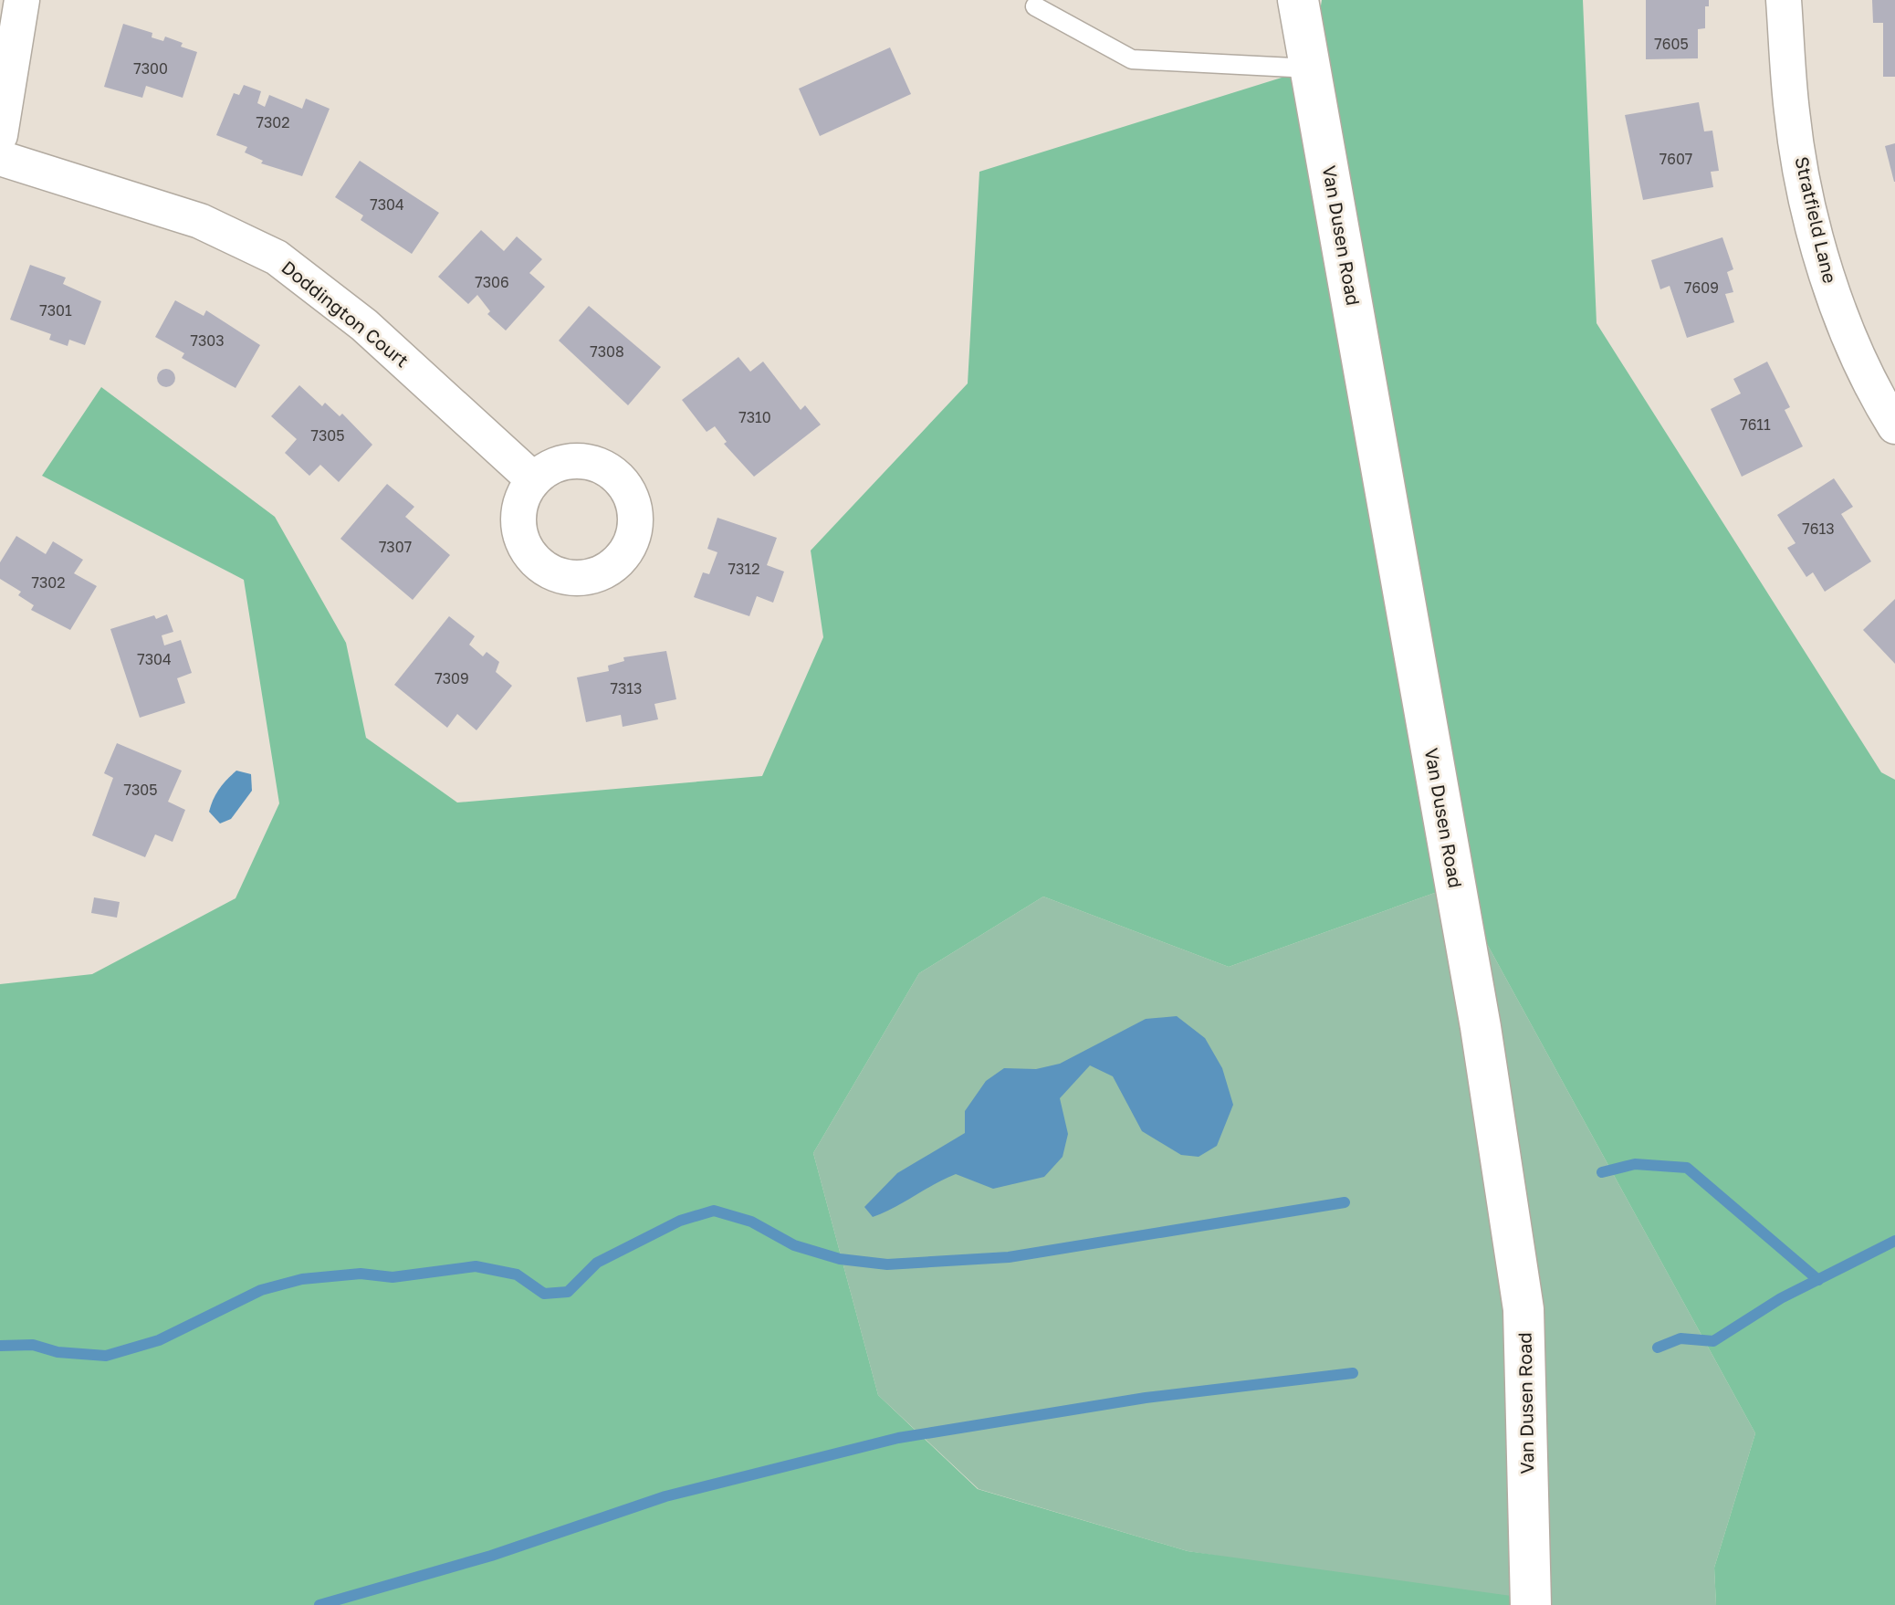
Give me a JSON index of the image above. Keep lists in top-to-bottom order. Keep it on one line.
{"streets":{"main road":["Van Dusen Road"],"street":["Stratfield Lane","Doddington Court"]},"house_numbers":["7605","7300","7302","7607","7304","7306","7609","7301","7303","7308","7310","7611","7305","7613","7307","7312","7302","7304","7309","7313","7305"]}
